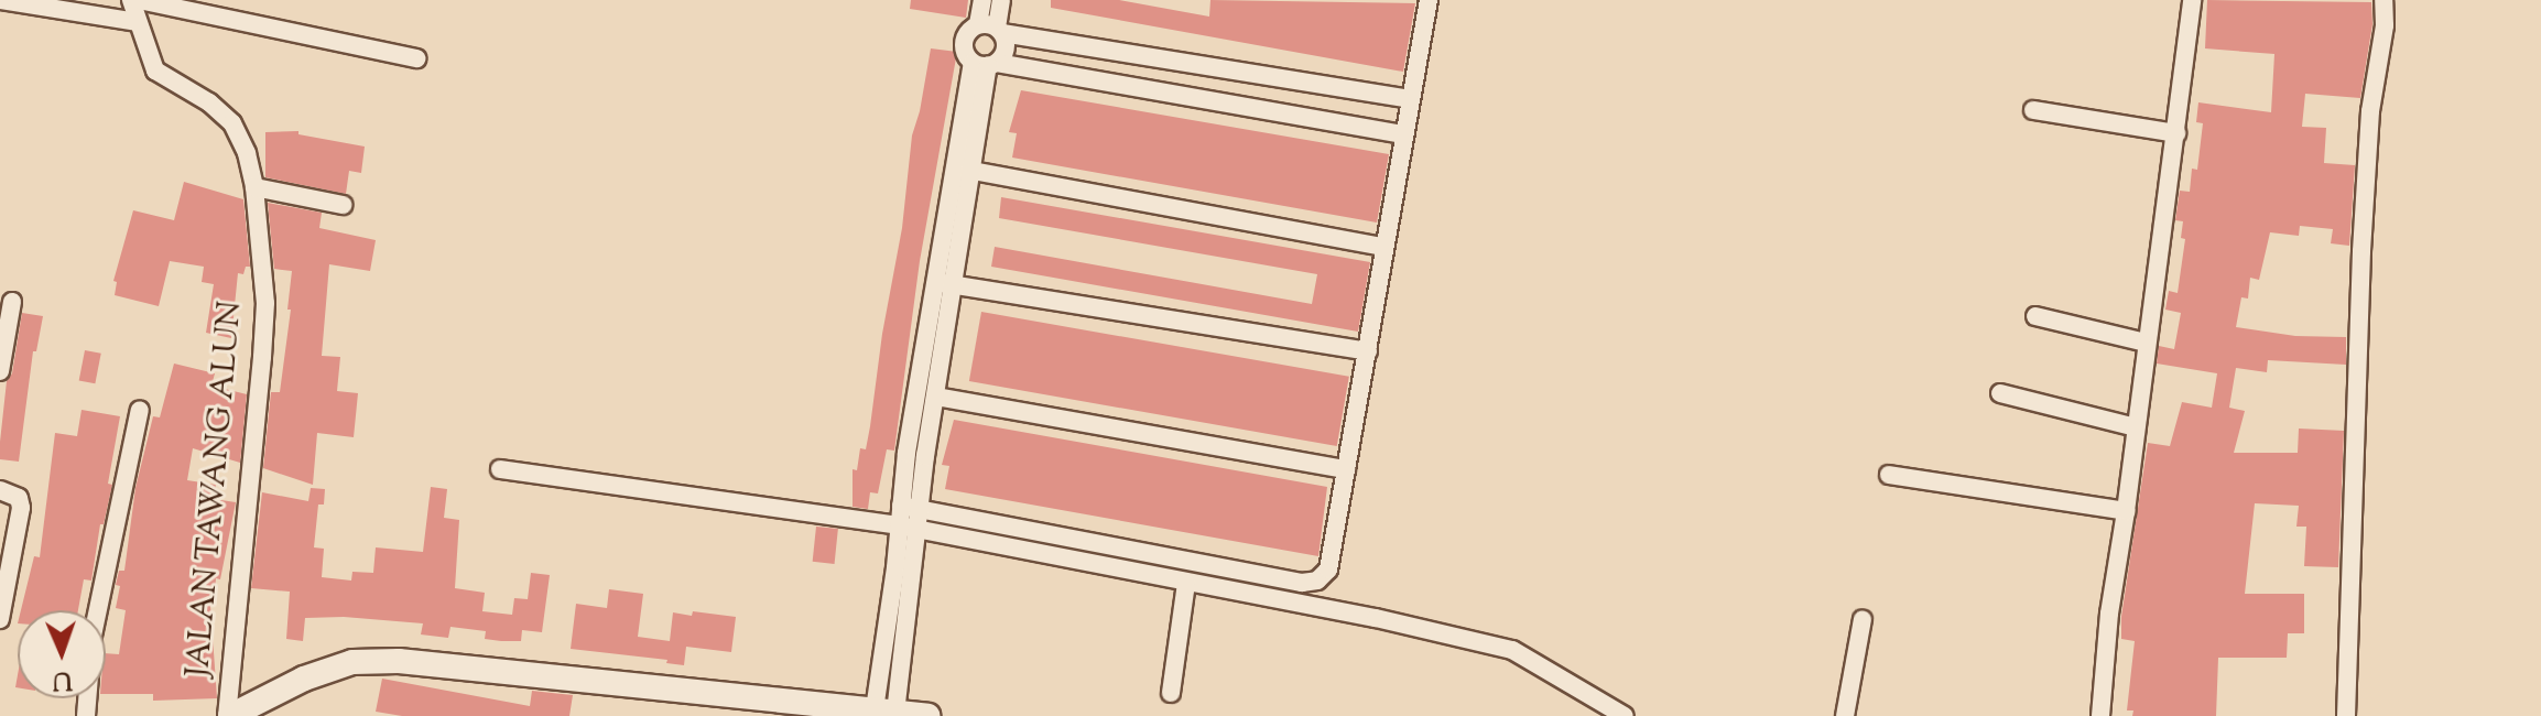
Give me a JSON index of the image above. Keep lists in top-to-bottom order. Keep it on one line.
{"streets":{"street":["JALAN TAWANG ALUN"]},"north":"bottom"}
